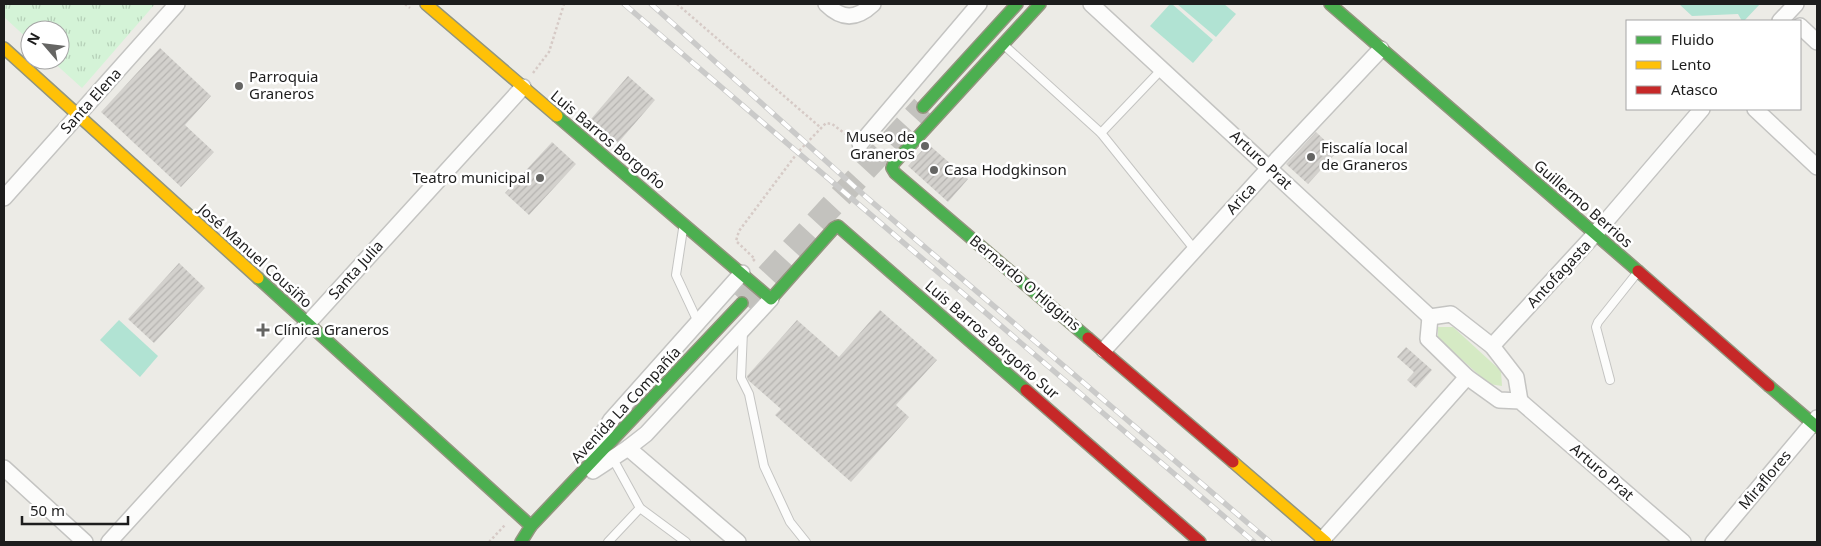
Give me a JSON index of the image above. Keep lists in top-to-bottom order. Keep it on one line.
{"streets":{"street":["Santa Elena","Luis Barros Borgoño","Arturo Prat","Arica","Guillermo Berrios","José Manuel Cousiño","Santa Julia","Antofagasta","Bernardo O'Higgins","Luis Barros Borgoño Sur","Avenida La Compañía","Miraflores"]},"crossings":[["Santa Elena","José Manuel Cousiño"],["Luis Barros Borgoño","Santa Julia"],["Luis Barros Borgoño","Luis Barros Borgoño Sur"],["Arturo Prat","Arica"],["Arica","Guillermo Berrios"],["Arica","Bernardo O'Higgins"],["Guillermo Berrios","Antofagasta"],["Guillermo Berrios","Miraflores"],["José Manuel Cousiño","Santa Julia"],["José Manuel Cousiño","Avenida La Compañía"]],"places":{"other":["Parroquia Graneros","Museo de Graneros","Fiscalía local de Graneros","Casa Hodgkinson","Teatro municipal"],"health":["Clínica Graneros"]},"legend":["Fluido","Lento","Atasco"],"scale_bar":"50 m","north":"top left"}
